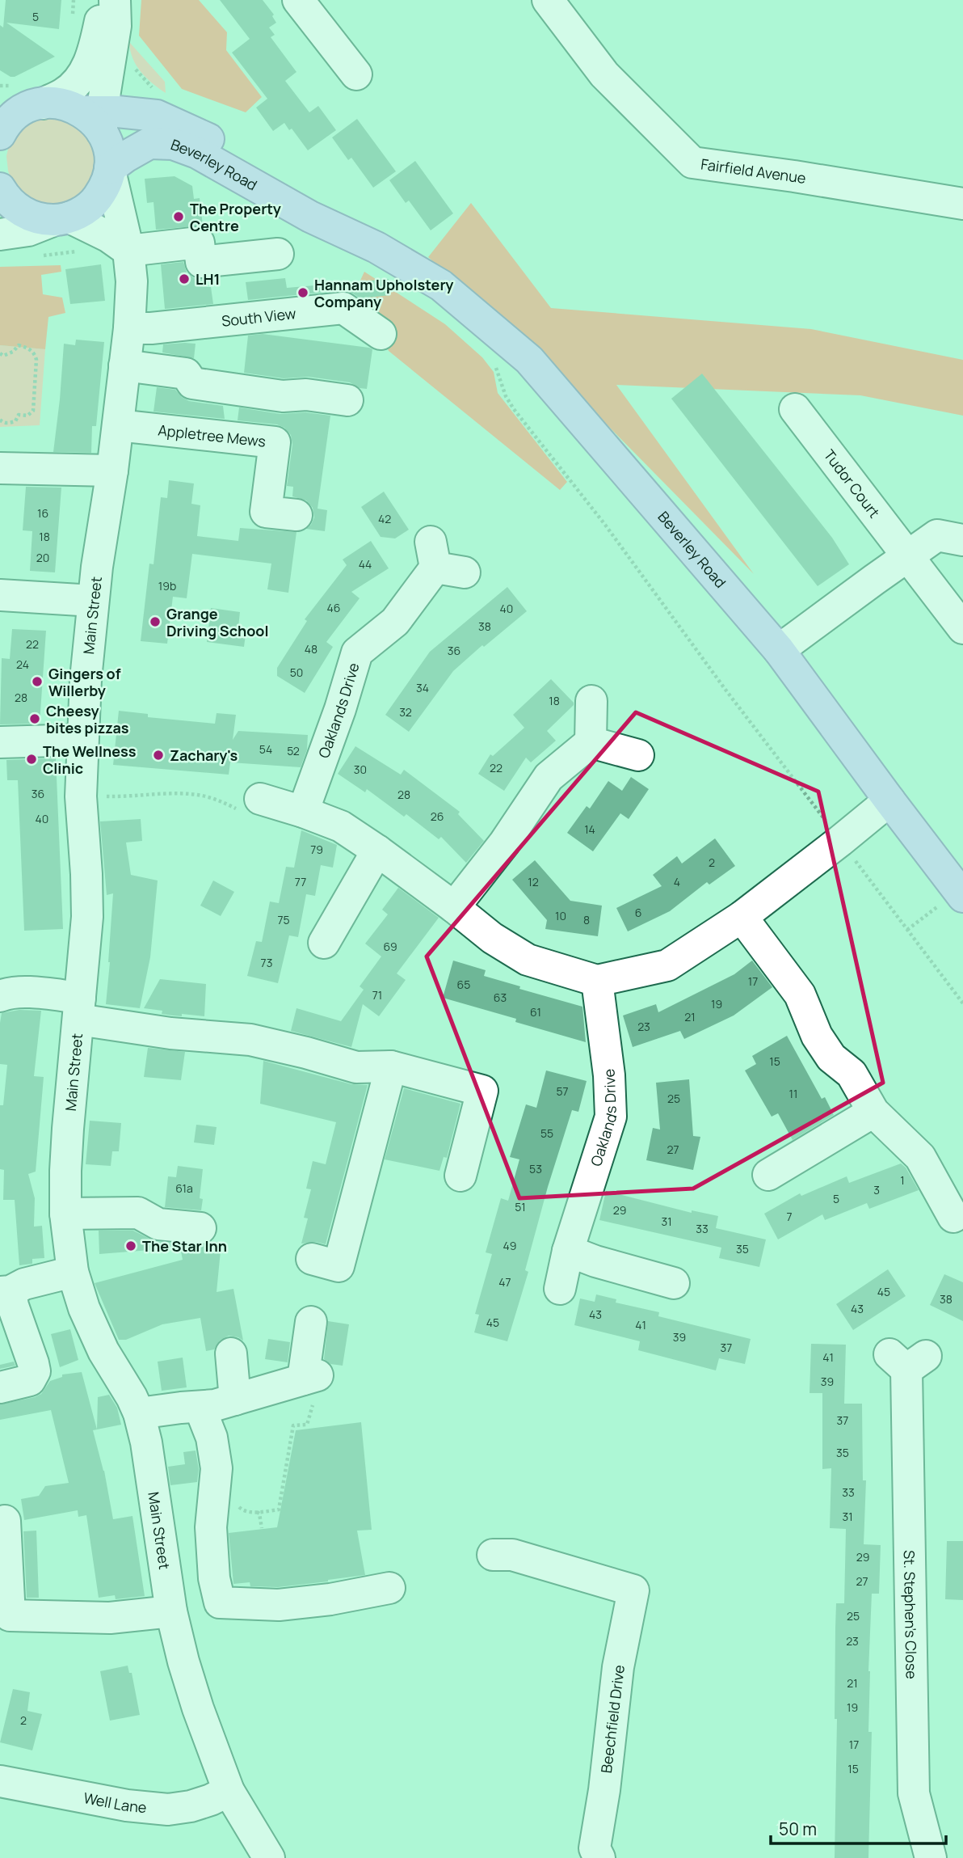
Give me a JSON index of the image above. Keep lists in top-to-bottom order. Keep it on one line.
{"streets":{"main road":["Beverley Road"],"street":["Fairfield Avenue","South View","Appletree Mews","Tudor Court","Main Street","Oaklands Drive","St. Stephen's Close","Beechfield Drive","Well Lane"]},"crossings":[["Beverley Road","Main Street"],["South View","Main Street"],["Appletree Mews","Main Street"],["Main Street","Well Lane"]],"places":["The Property Centre","LH1","Hannam Upholstery Company","Grange Driving School","Gingers of Willerby","Cheesy bites pizzas","Zachary's","The Wellness Clinic","The Star Inn"],"house_numbers":["5","16","42","18","20","44","19b","46","40","38","22","48","36","24","50","34","28","18","32","54","52","22","30","36","28","26","40","14","79","2","77","12","4","6","10","75","8","69","73","17","65","71","63","19","61","21","23","15","57","11","25","55","27","53","1","61a","3","5","51","29","7","31","33","49","35","47","45","38","43","43","45","41","39","37","41","39","37","35","33","31","29","27","25","23","21","19","2","17","15"],"scale_bar":"50 m"}
